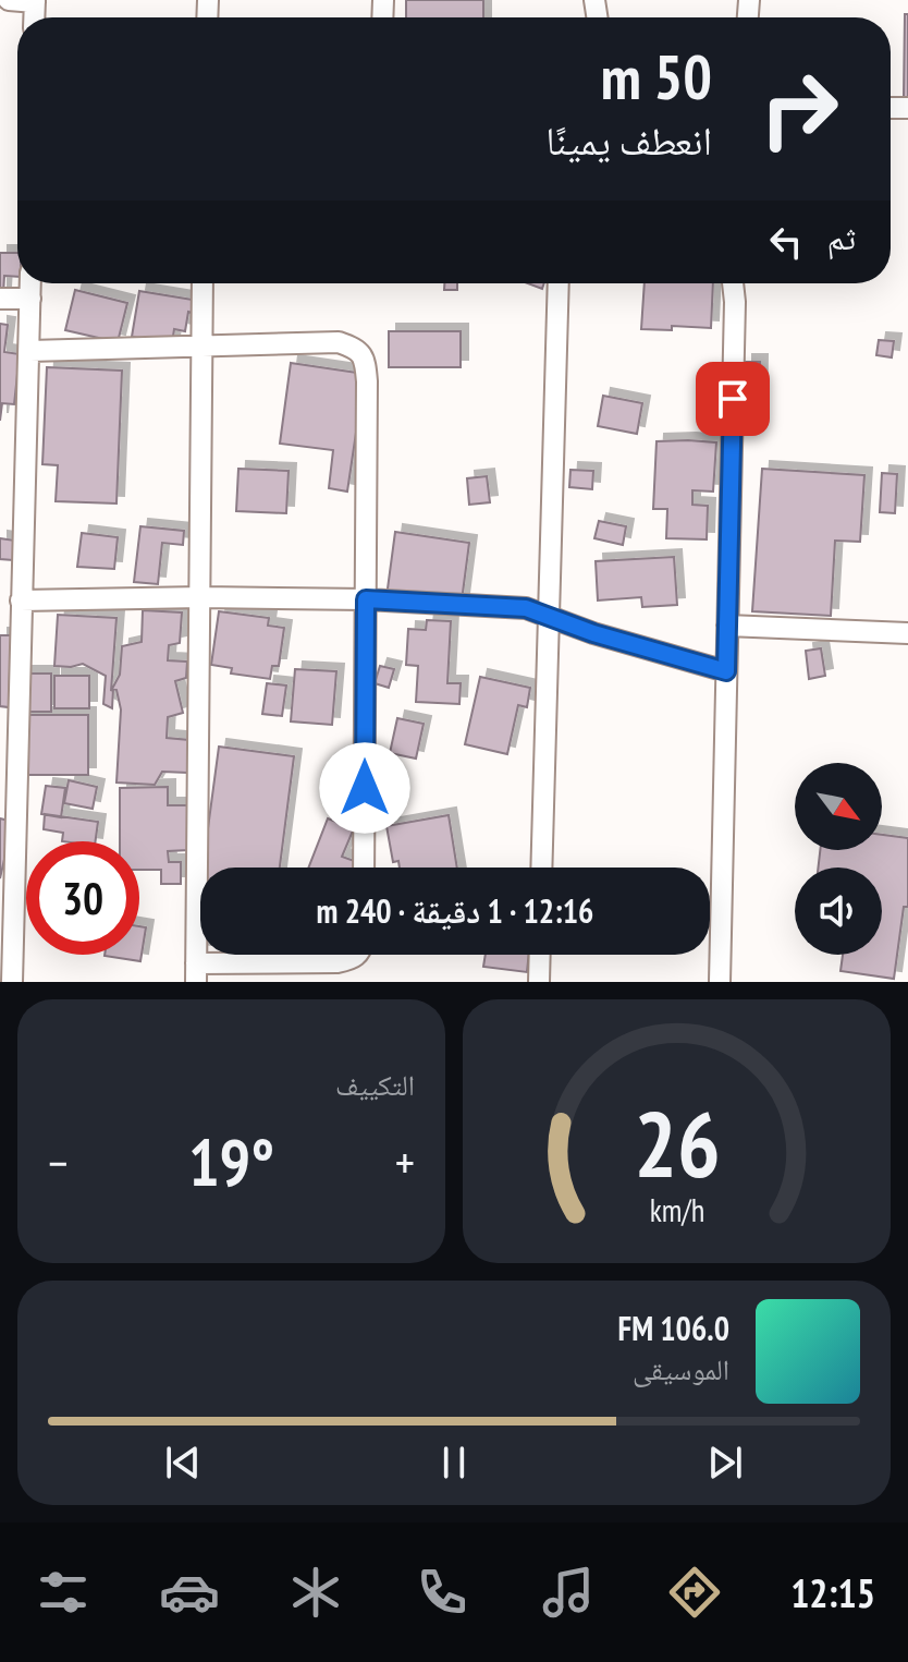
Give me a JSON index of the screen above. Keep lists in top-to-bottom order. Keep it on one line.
{"north":"bottom right","page":{"turn":["50 m","انعطف يمينًا"],"then":"ثم","limit":"30","trip":"12:16 · 1 دقيقة · 240 m","tile":"التكييف","heat":["−","19°","+"],"song":["106.0 FM","الموسيقى"],"tabs":"12:15","gauge":["26","km/h"]}}
